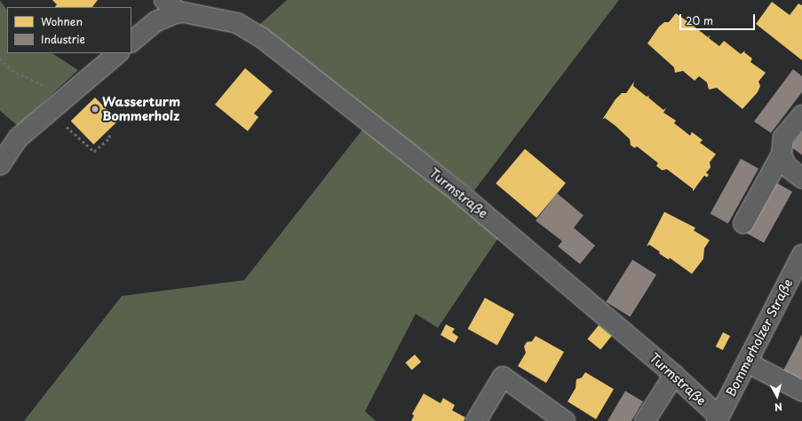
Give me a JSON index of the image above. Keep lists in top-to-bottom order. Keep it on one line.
{"streets":{"street":["Turmstraße","Bommerholzer Straße"]},"crossings":[["Turmstraße","Bommerholzer Straße"]],"places":["Wasserturm Bommerholz"],"legend":["Wohnen","Industrie"],"scale_bar":"20 m","north":"bottom"}
